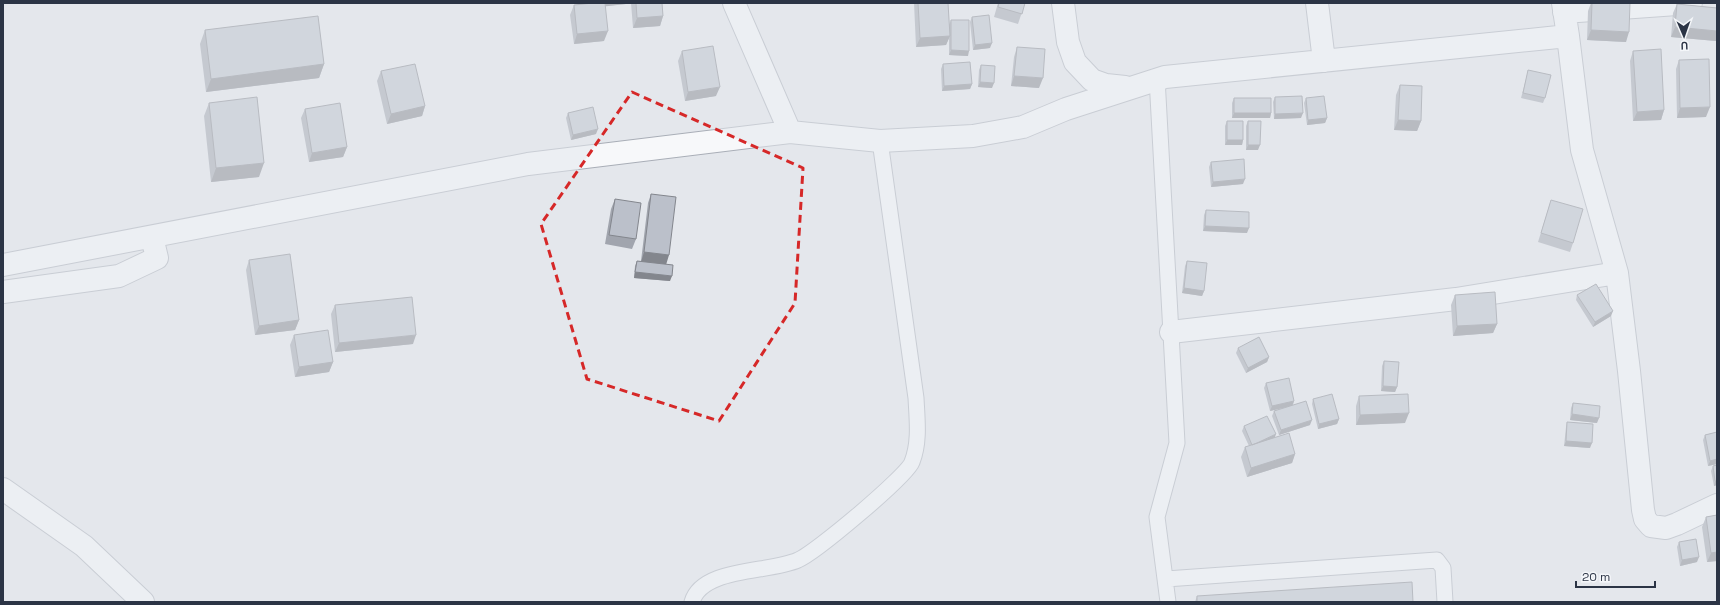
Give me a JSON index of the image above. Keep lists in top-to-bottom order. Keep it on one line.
{"scale_bar":"20 m","north":"bottom"}
